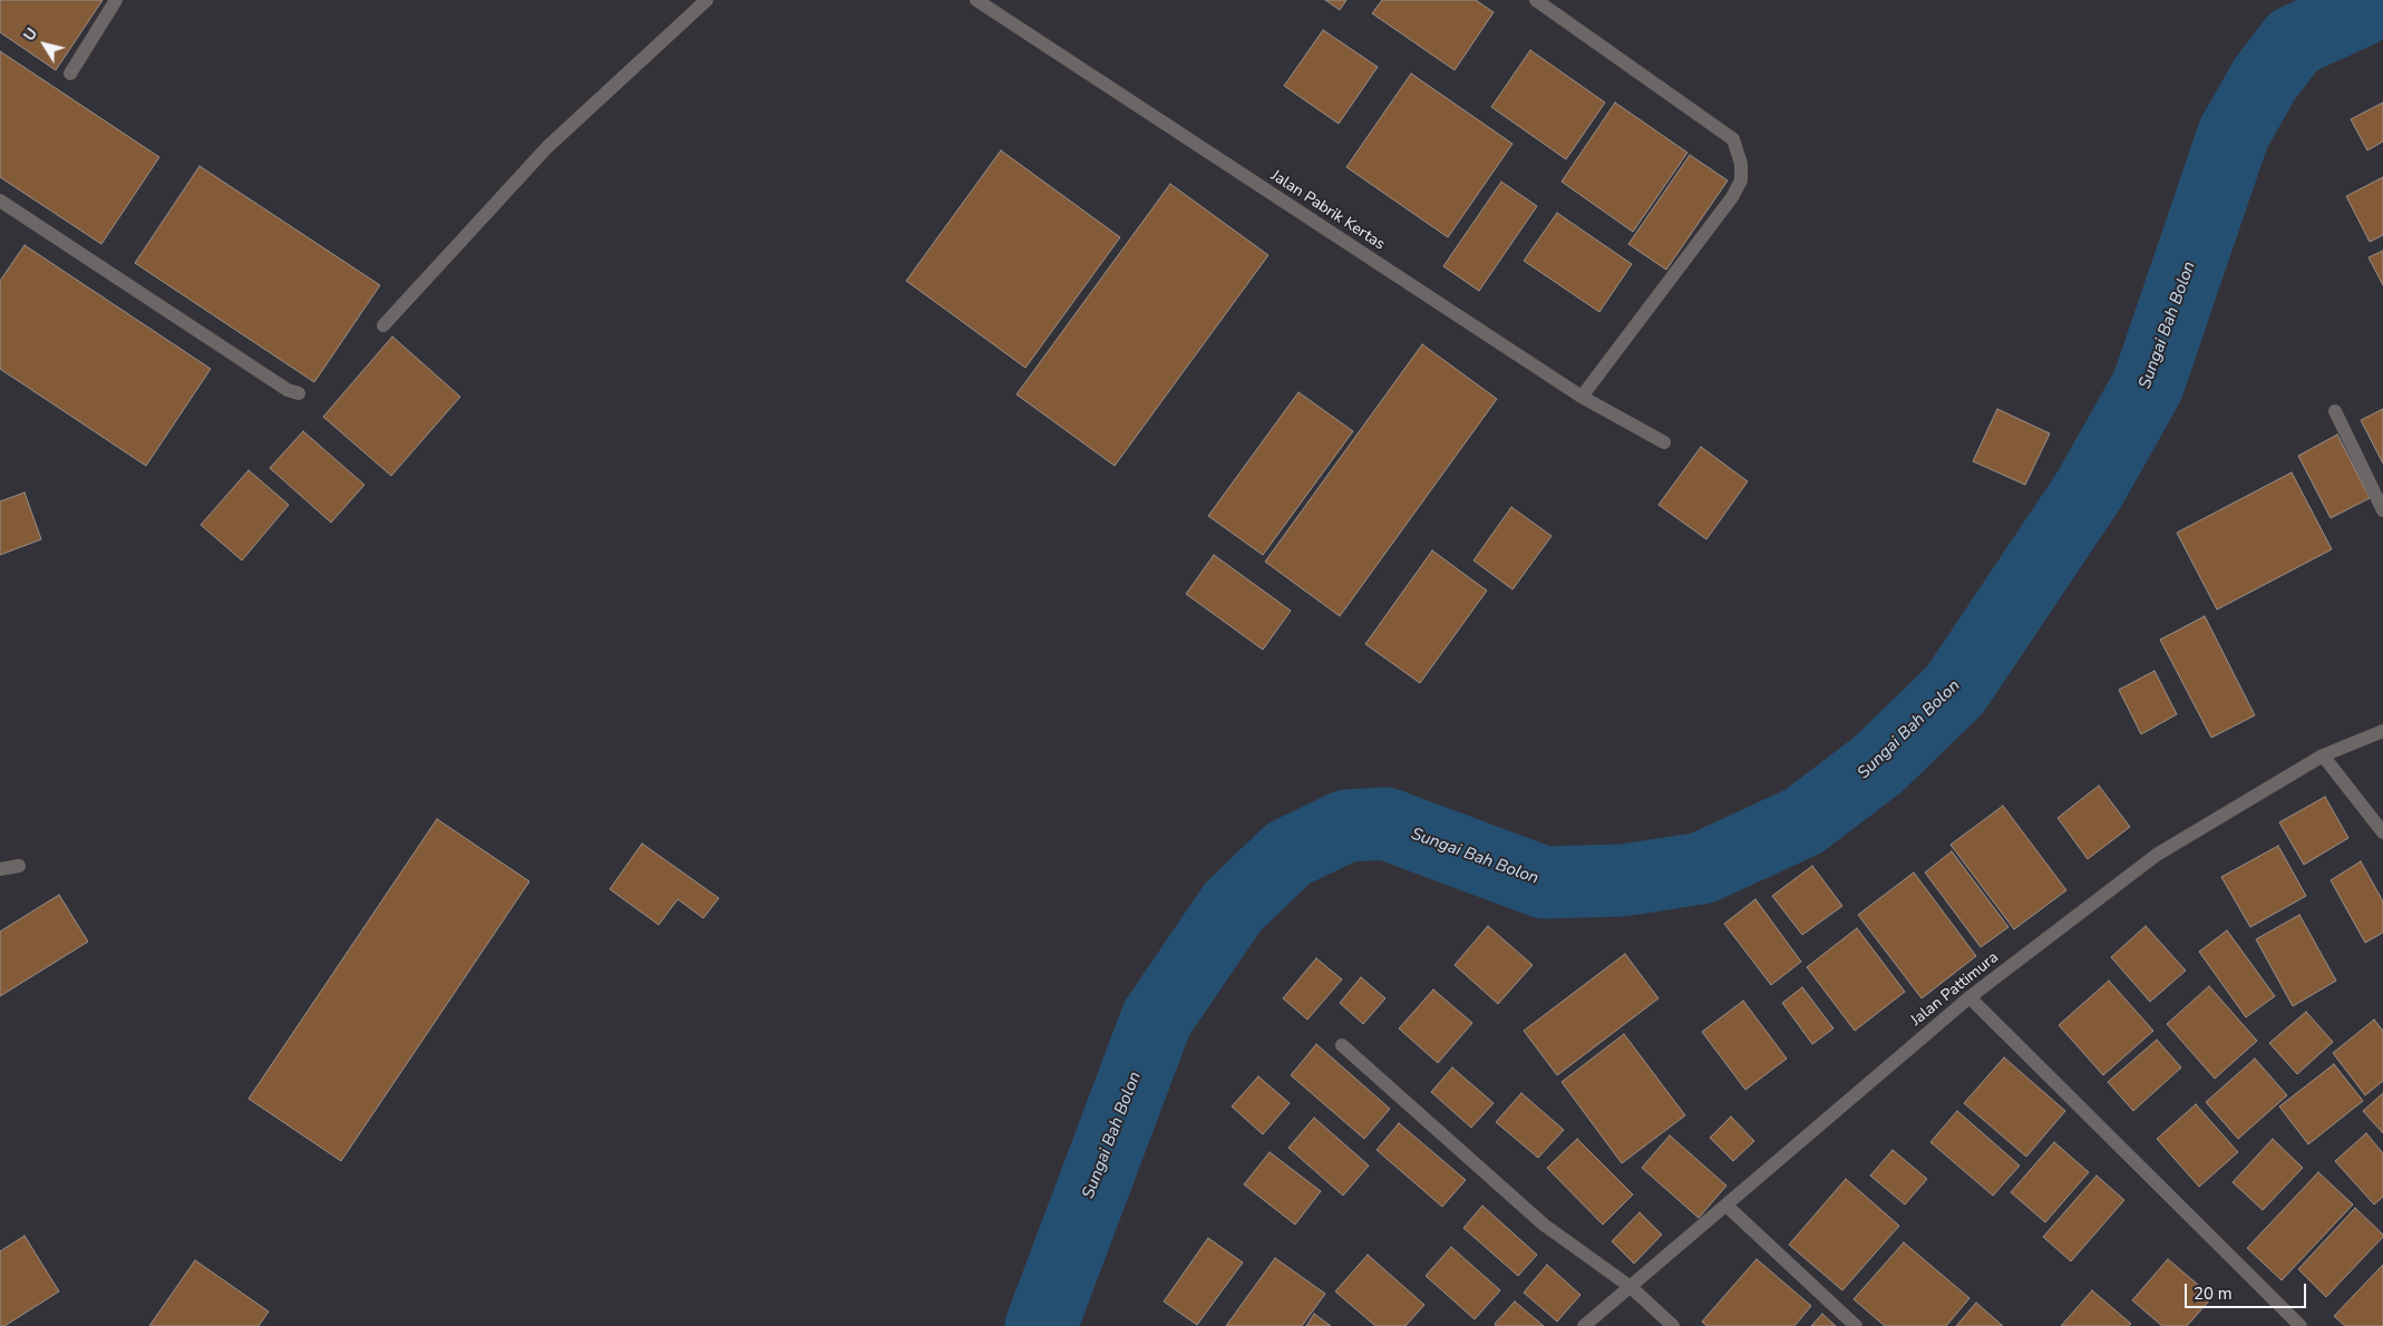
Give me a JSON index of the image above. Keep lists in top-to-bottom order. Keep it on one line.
{"streets":{"street":["Jalan Pabrik Kertas","Jalan Pattimura"]},"water":["Sungai Bah Bolon"],"scale_bar":"20 m","north":"top left"}
